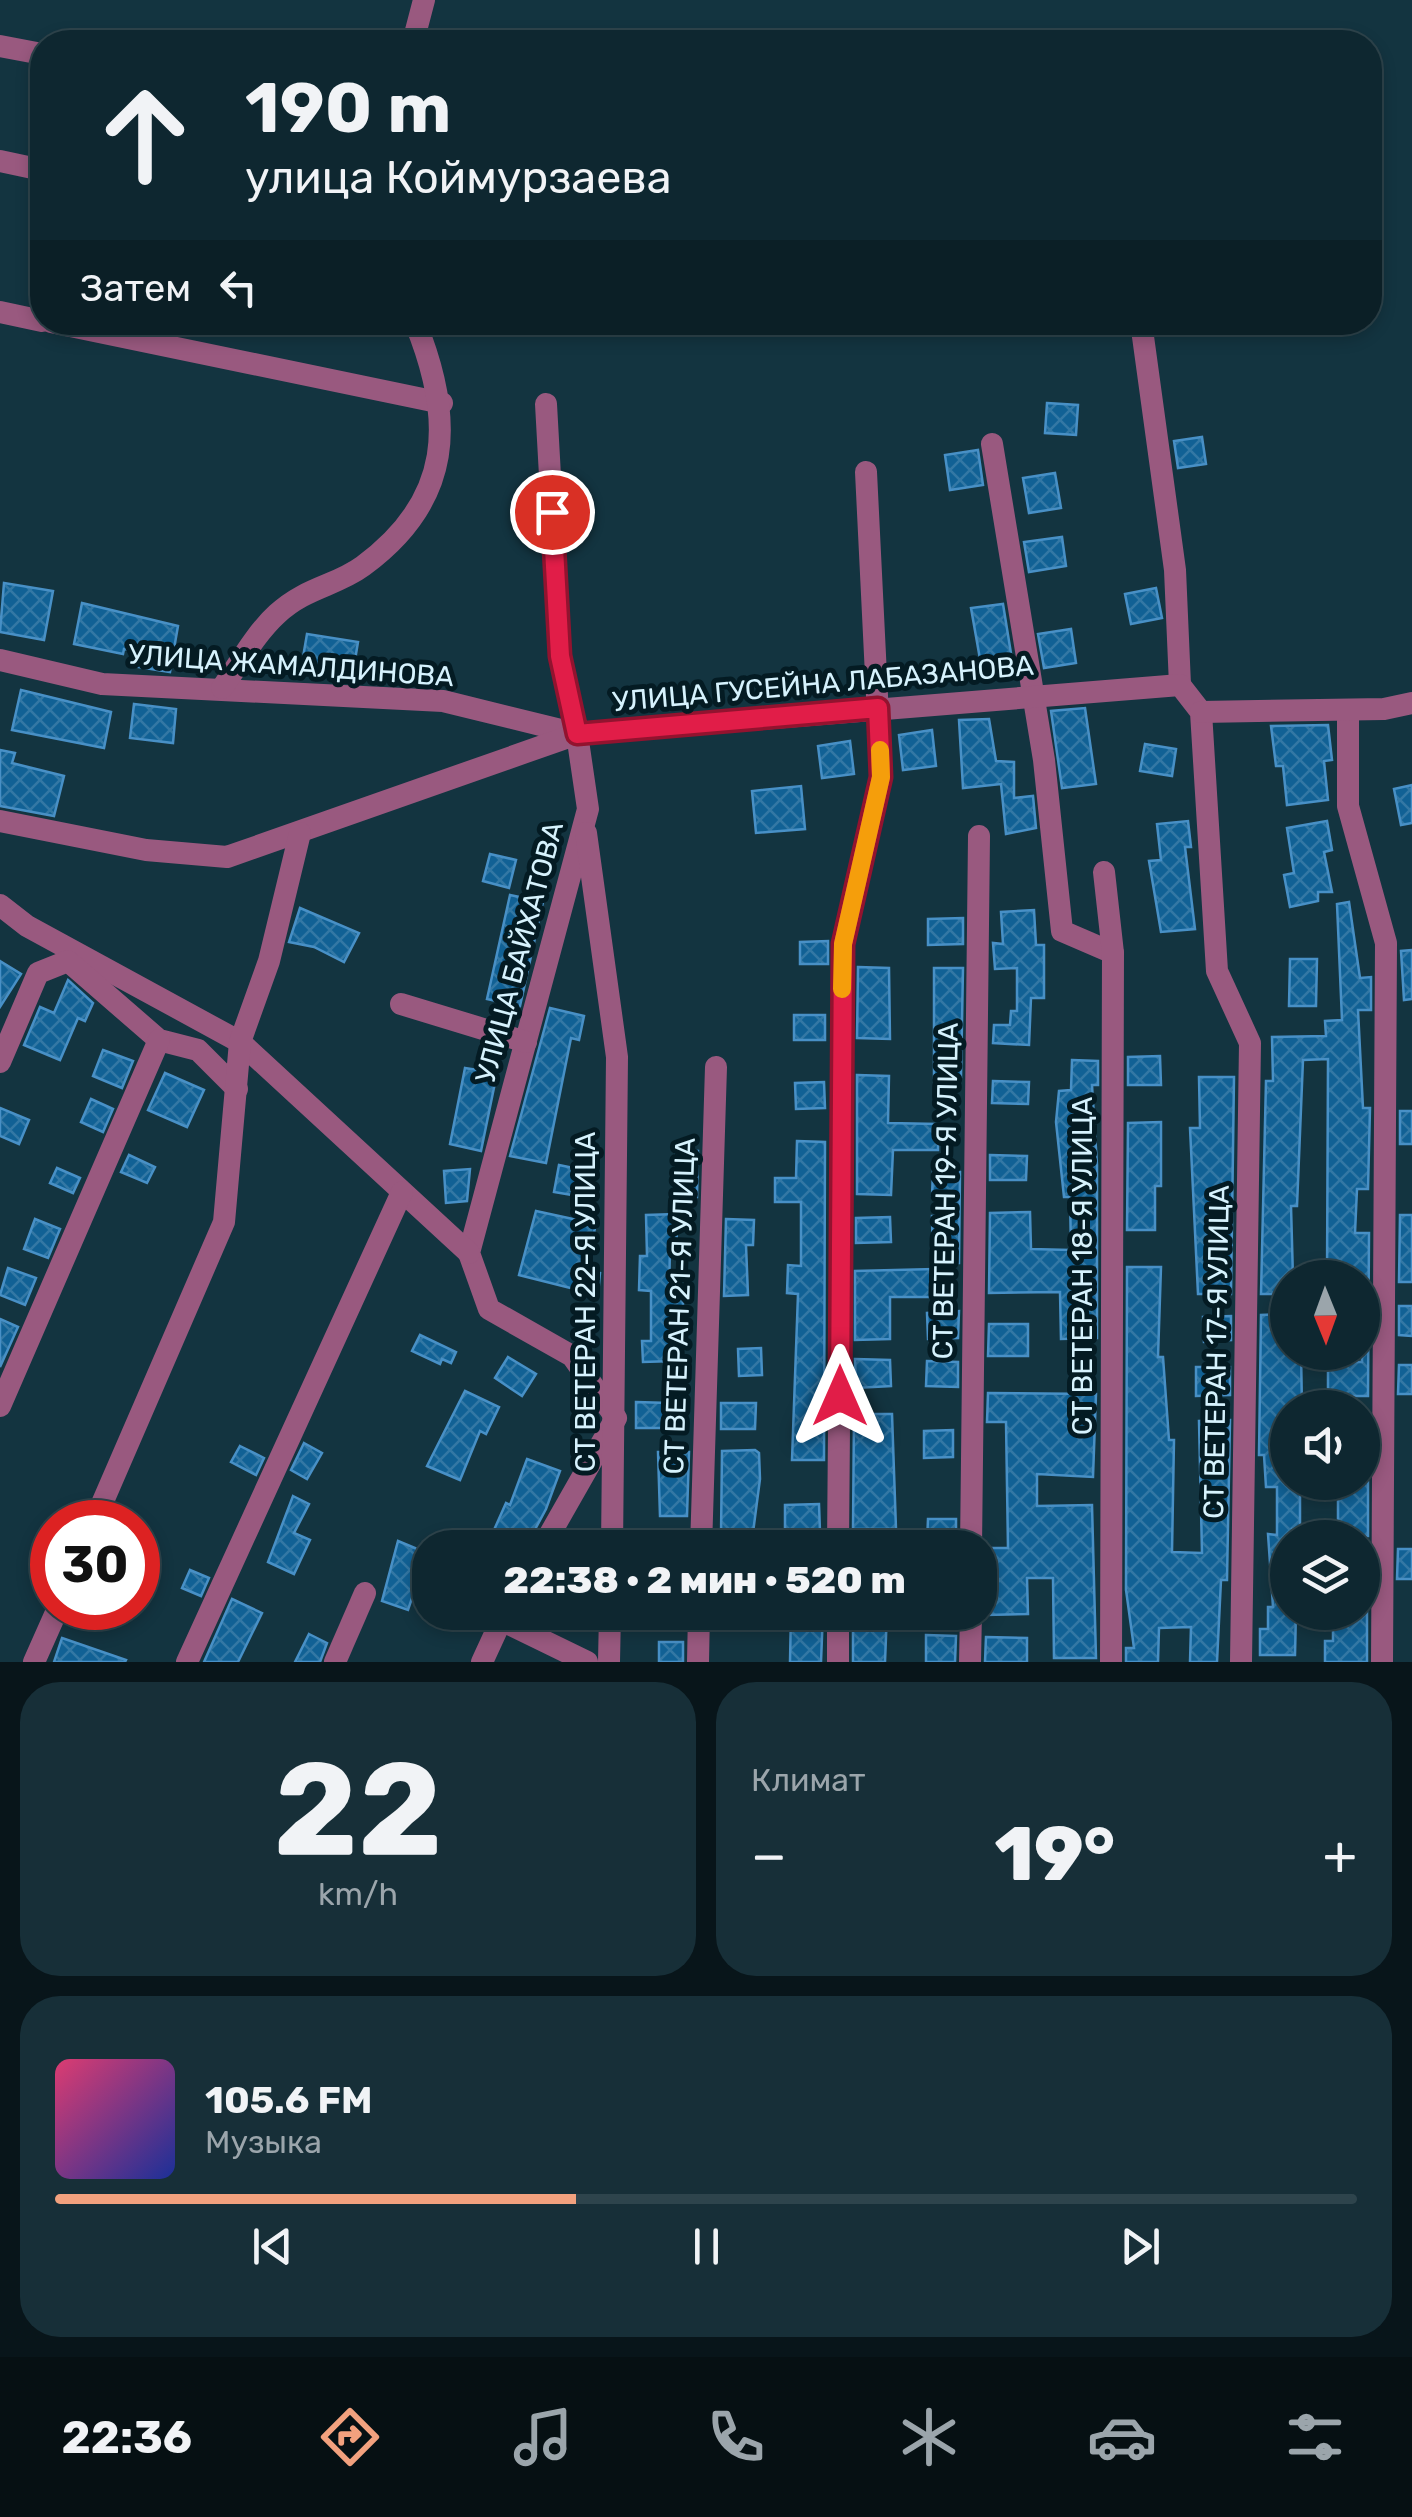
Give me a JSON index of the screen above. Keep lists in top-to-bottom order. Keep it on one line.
{"streets":{"street":["УЛИЦА ЖАМАЛДИНОВА","УЛИЦА ГУСЕЙНА ЛАБАЗАНОВА","УЛИЦА БАЙХАТОВА","СТ ВЕТЕРАН 19-Я УЛИЦА","СТ ВЕТЕРАН 18-Я УЛИЦА","СТ ВЕТЕРАН 22-Я УЛИЦА","СТ ВЕТЕРАН 21-Я УЛИЦА","СТ ВЕТЕРАН 17-Я УЛИЦА"]},"crossings":[["УЛИЦА ЖАМАЛДИНОВА","УЛИЦА ГУСЕЙНА ЛАБАЗАНОВА"],["УЛИЦА ЖАМАЛДИНОВА","УЛИЦА БАЙХАТОВА"],["УЛИЦА ГУСЕЙНА ЛАБАЗАНОВА","УЛИЦА БАЙХАТОВА"],["УЛИЦА БАЙХАТОВА","СТ ВЕТЕРАН 22-Я УЛИЦА"]],"north":"bottom","page":{"turn":["190 m","улица Коймурзаева"],"then":"Затем","limit":"30","trip":"22:38 · 2 мин · 520 m","tile":[["22","km/h"],"Климат"],"heat":["−","19°","+"],"song":["105.6 FM","Музыка"],"tabs":"22:36"}}
